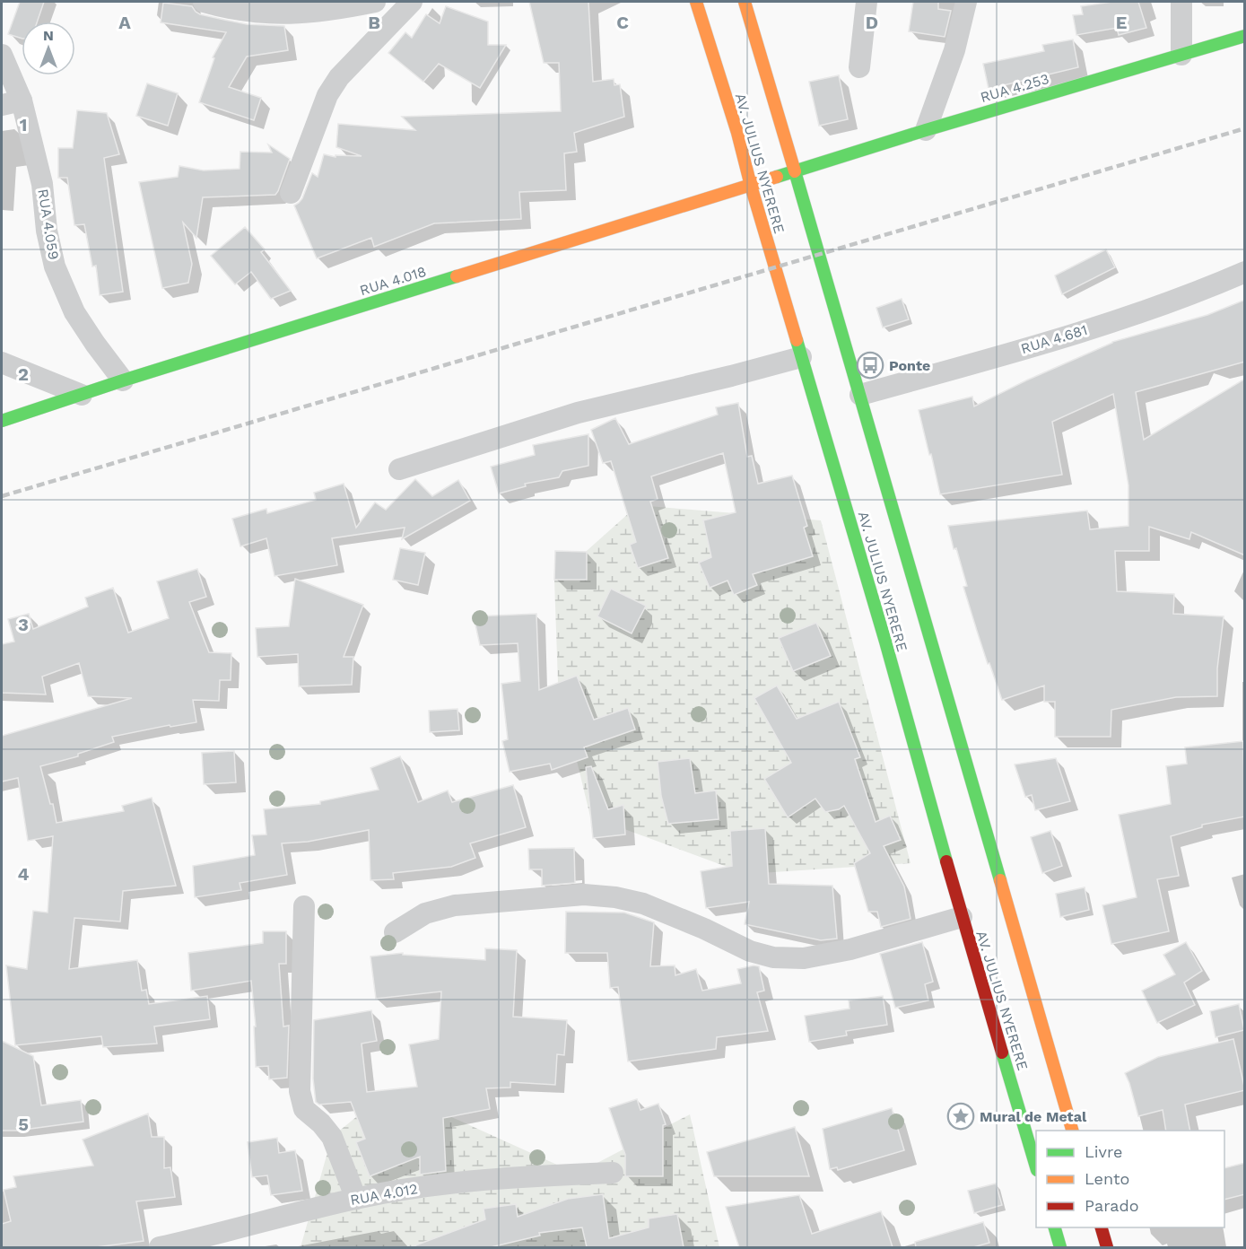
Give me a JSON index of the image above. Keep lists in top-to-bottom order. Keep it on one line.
{"streets":{"main road":["RUA 4.253","AV. JULIUS NYERERE","RUA 4.018"],"street":["RUA 4.059","RUA 4.681","RUA 4.012"]},"crossings":[["RUA 4.253","AV. JULIUS NYERERE"],["RUA 4.253","RUA 4.018"],["AV. JULIUS NYERERE","RUA 4.018"],["AV. JULIUS NYERERE","RUA 4.681"],["RUA 4.059","RUA 4.018"]],"places":{"bus stop":["Ponte"],"place":["Mural de Metal"]},"legend":["Livre","Lento","Parado"],"north":"top","grid":{"columns":["A","B","C","D","E"],"rows":["1","2","3","4","5"]}}
